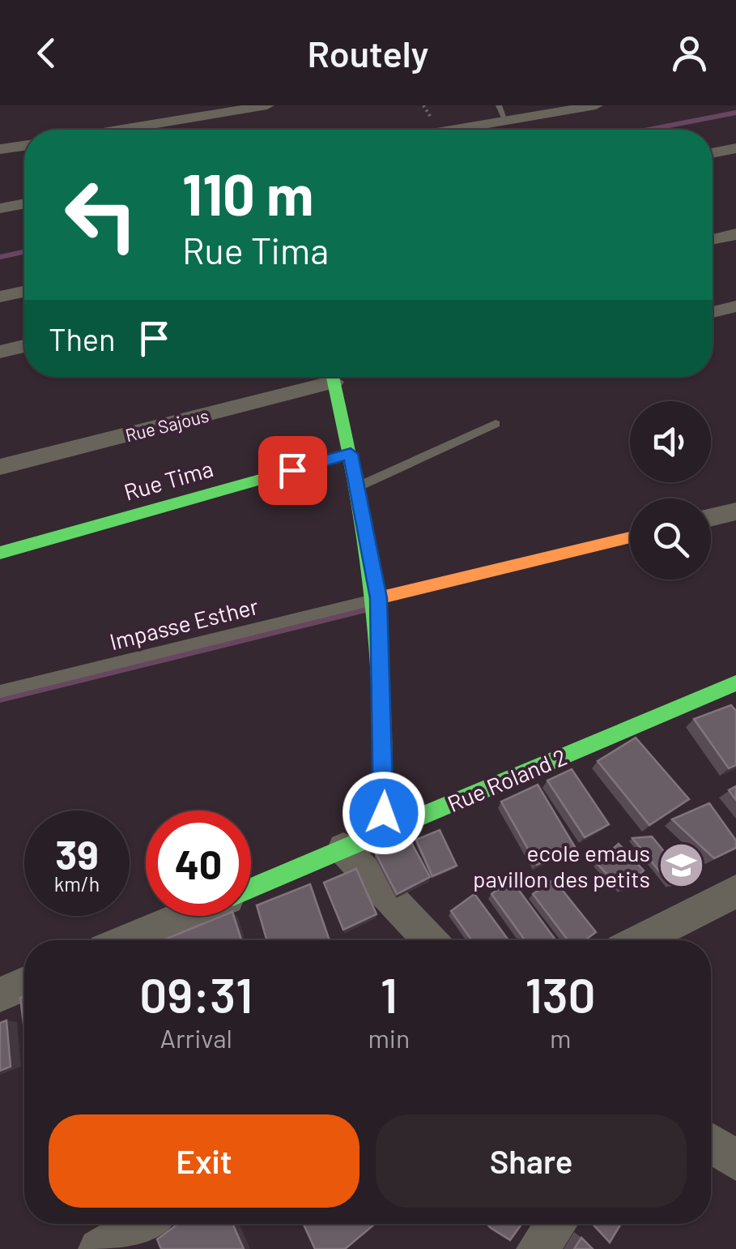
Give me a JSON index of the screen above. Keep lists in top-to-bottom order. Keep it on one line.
{"streets":{"street":["Rue Sajous","Rue Tima","Rue Roland 2"],"lane":["Impasse Esther"]},"places":{"school or university":["ecole emaus pavillon des petits"]},"page":{"header":"Routely","turn":["110 m","Rue Tima"],"then":"Then","speed":"39 km/h","limit":"40","eta":["09:31","Arrival","1","min","130","m"],"buttons":["Exit","Share"]}}
